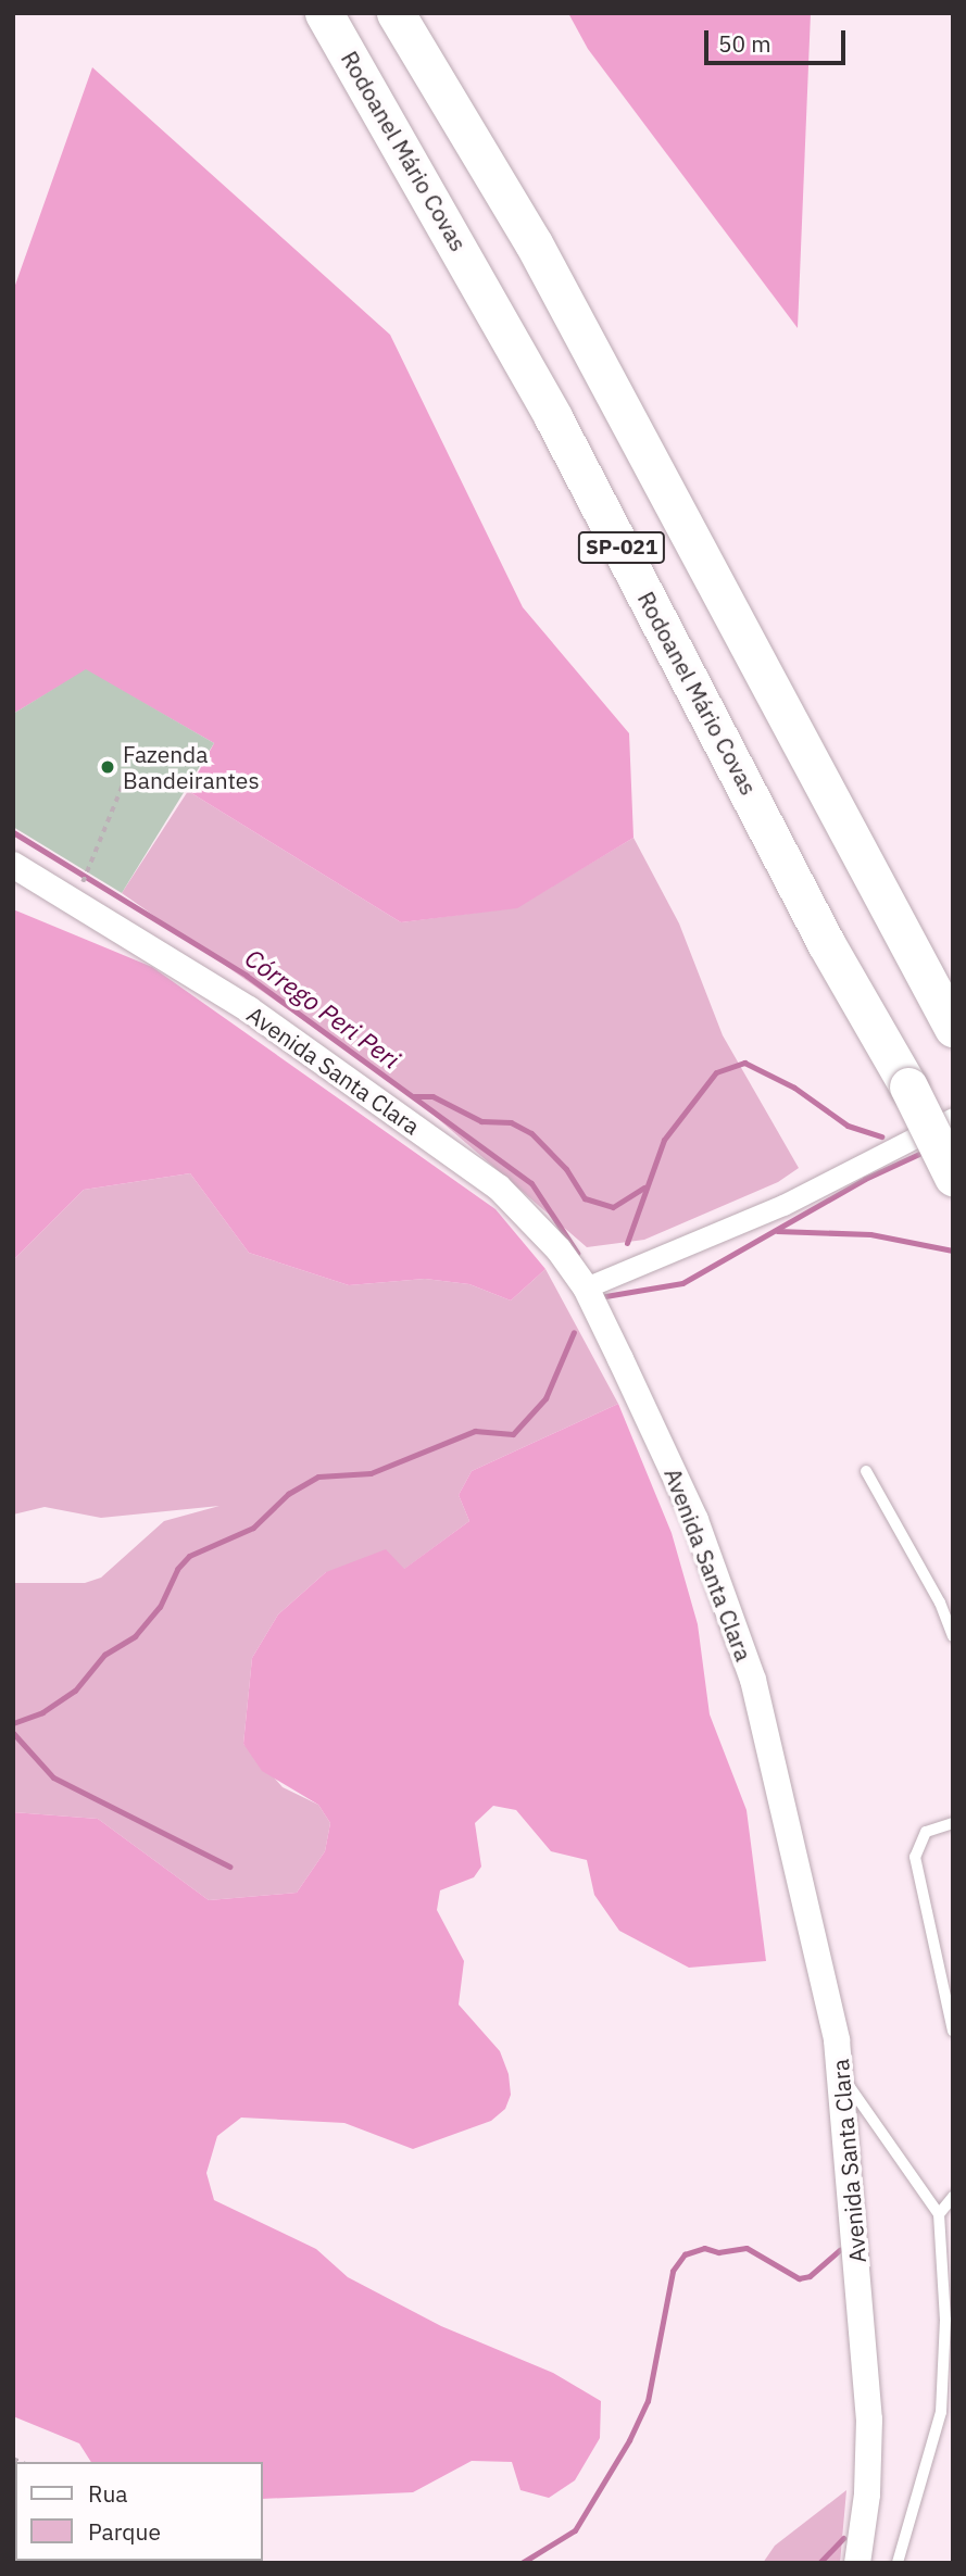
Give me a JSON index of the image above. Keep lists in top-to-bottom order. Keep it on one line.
{"streets":{"highway":["Rodoanel Mário Covas","SP-021"],"street":["Avenida Santa Clara"]},"water":["Córrego Peri Peri"],"places":["Fazenda Bandeirantes"],"legend":["Rua","Parque"],"scale_bar":"50 m"}
